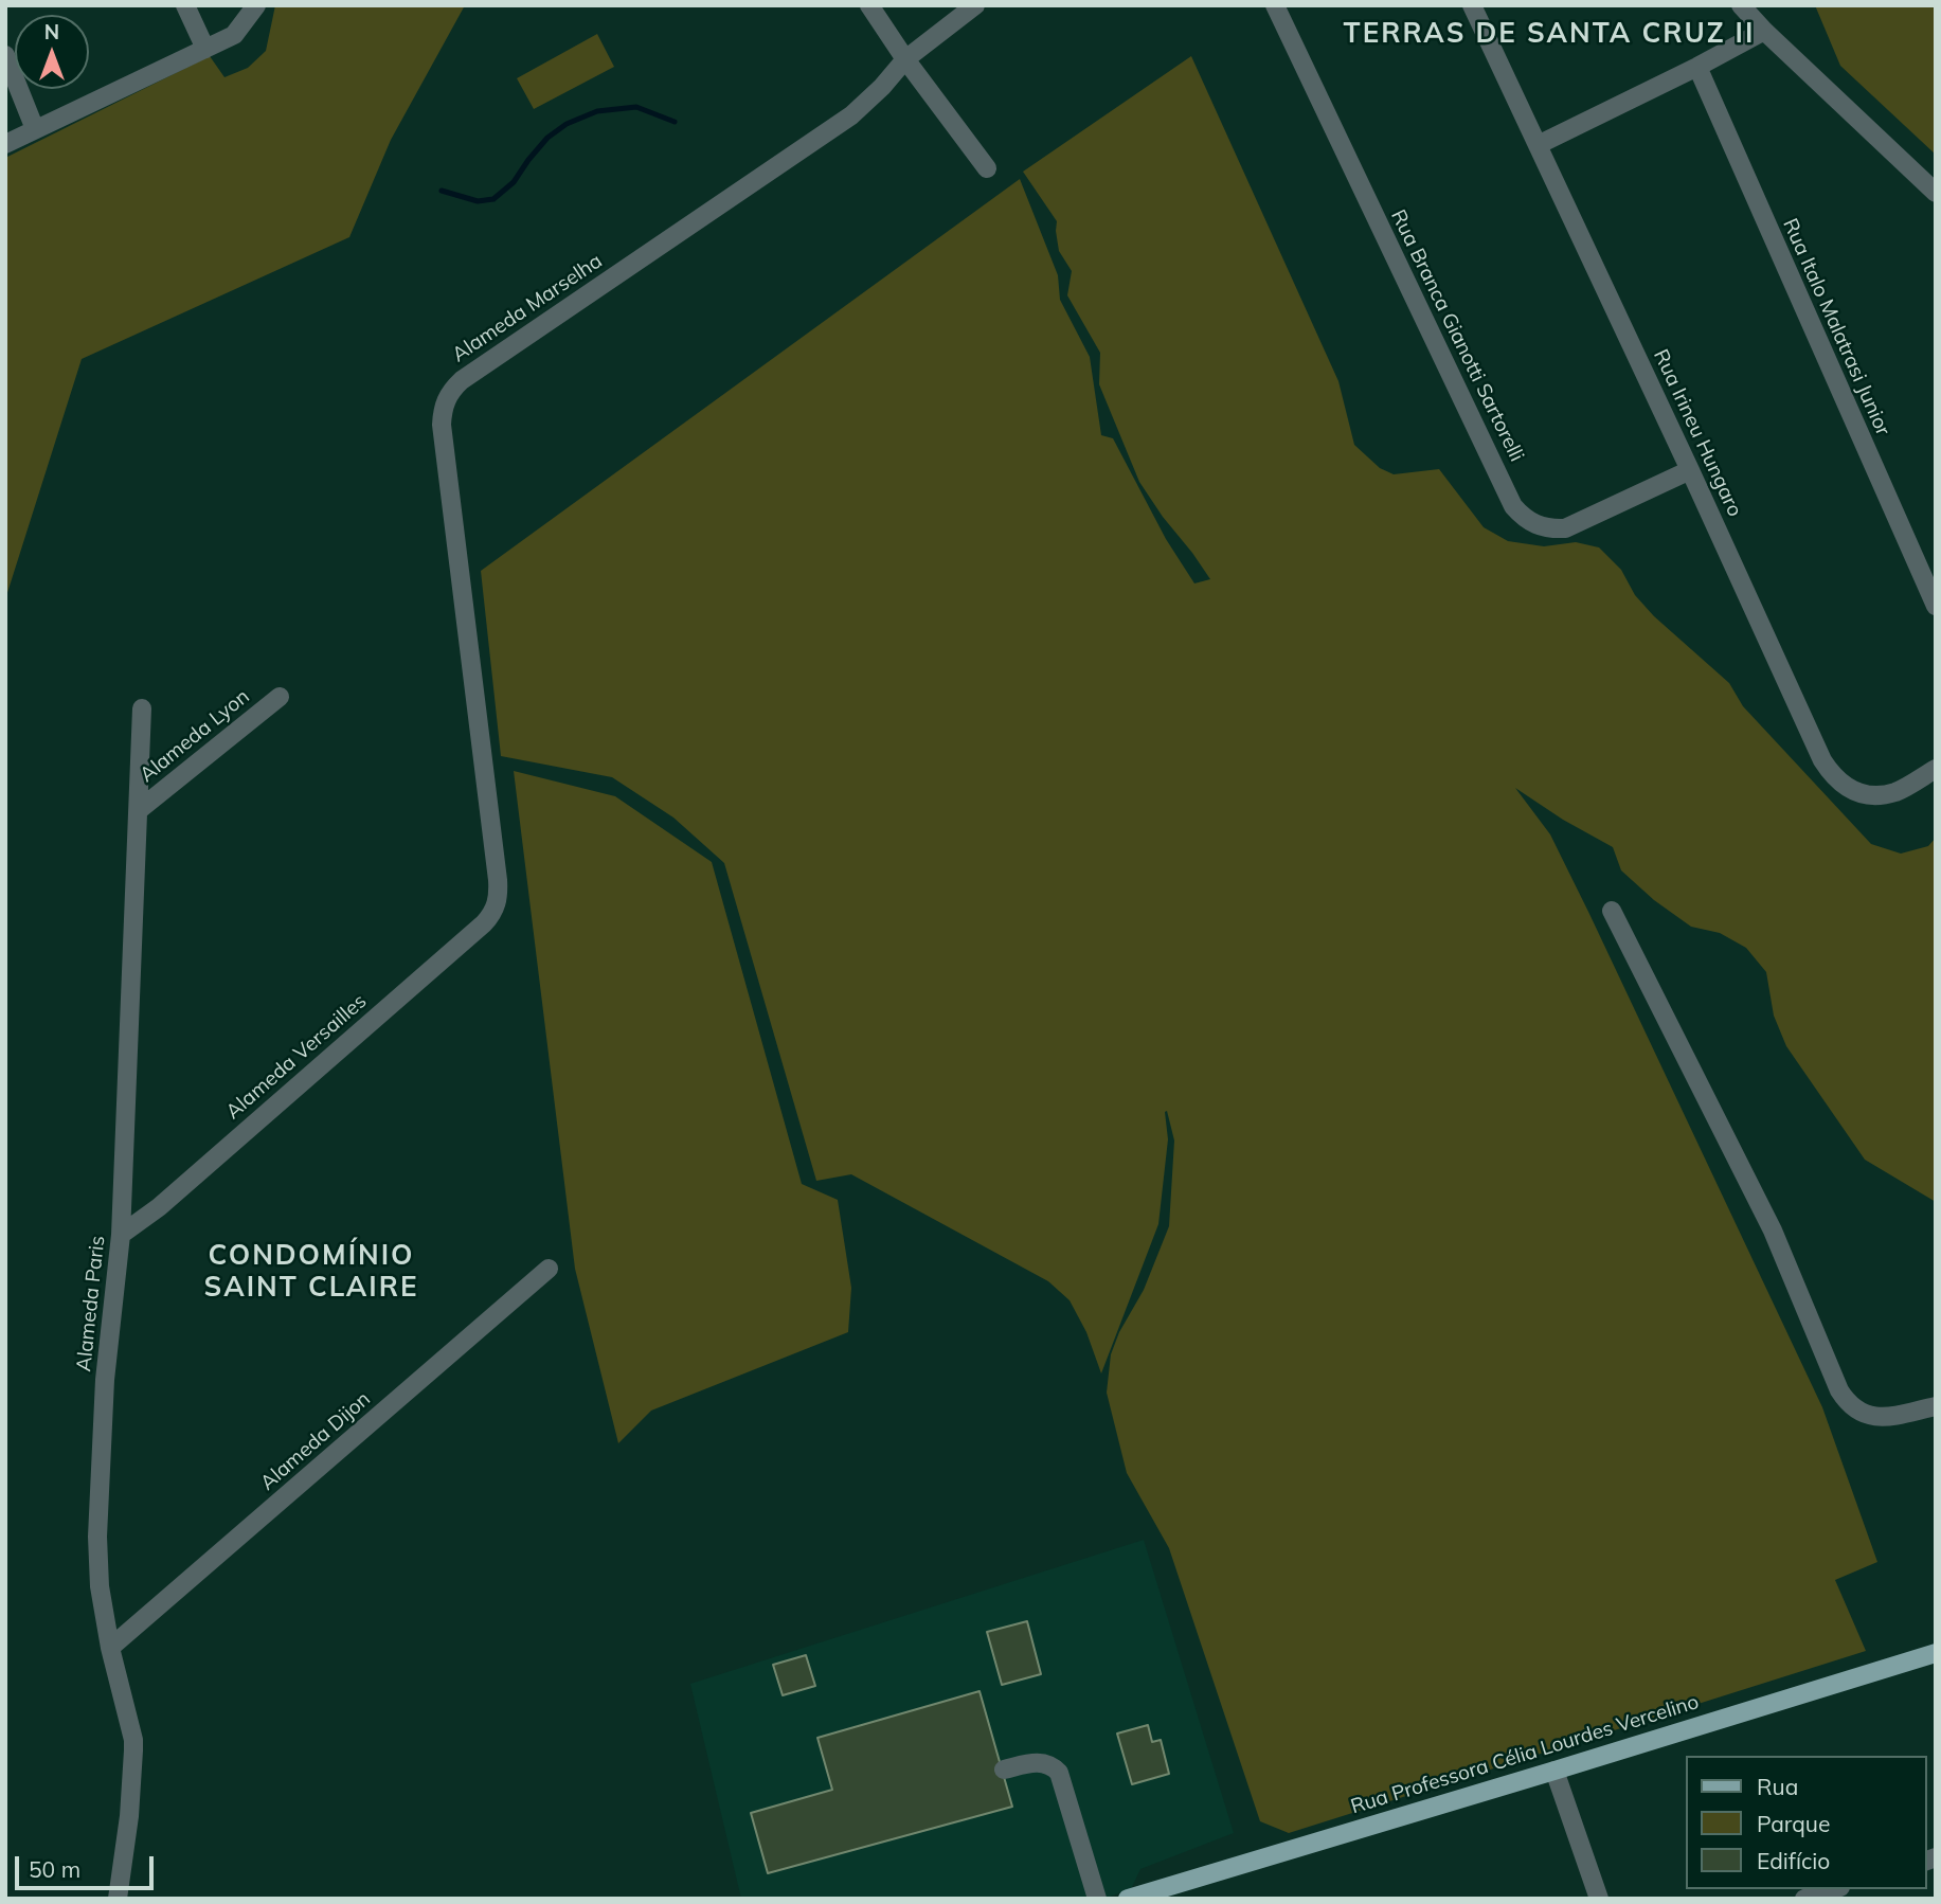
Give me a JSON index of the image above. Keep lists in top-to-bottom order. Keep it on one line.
{"streets":{"main road":["Rua Professora Célia Lourdes Vercelino"],"street":["Alameda Marselha","Rua Italo Malatrasi Junior","Rua Branca Gianotti Sartorelli","Rua Irineu Hungaro","Alameda Lyon","Alameda Versailles","Alameda Paris","Alameda Dijon"]},"crossings":[["Alameda Marselha","Alameda Versailles"],["Rua Branca Gianotti Sartorelli","Rua Irineu Hungaro"],["Alameda Lyon","Alameda Paris"],["Alameda Versailles","Alameda Paris"],["Alameda Paris","Alameda Dijon"]],"districts":["TERRAS DE SANTA CRUZ II","CONDOMÍNIO SAINT CLAIRE"],"legend":["Rua","Parque","Edifício"],"scale_bar":"50 m","north":"top"}
